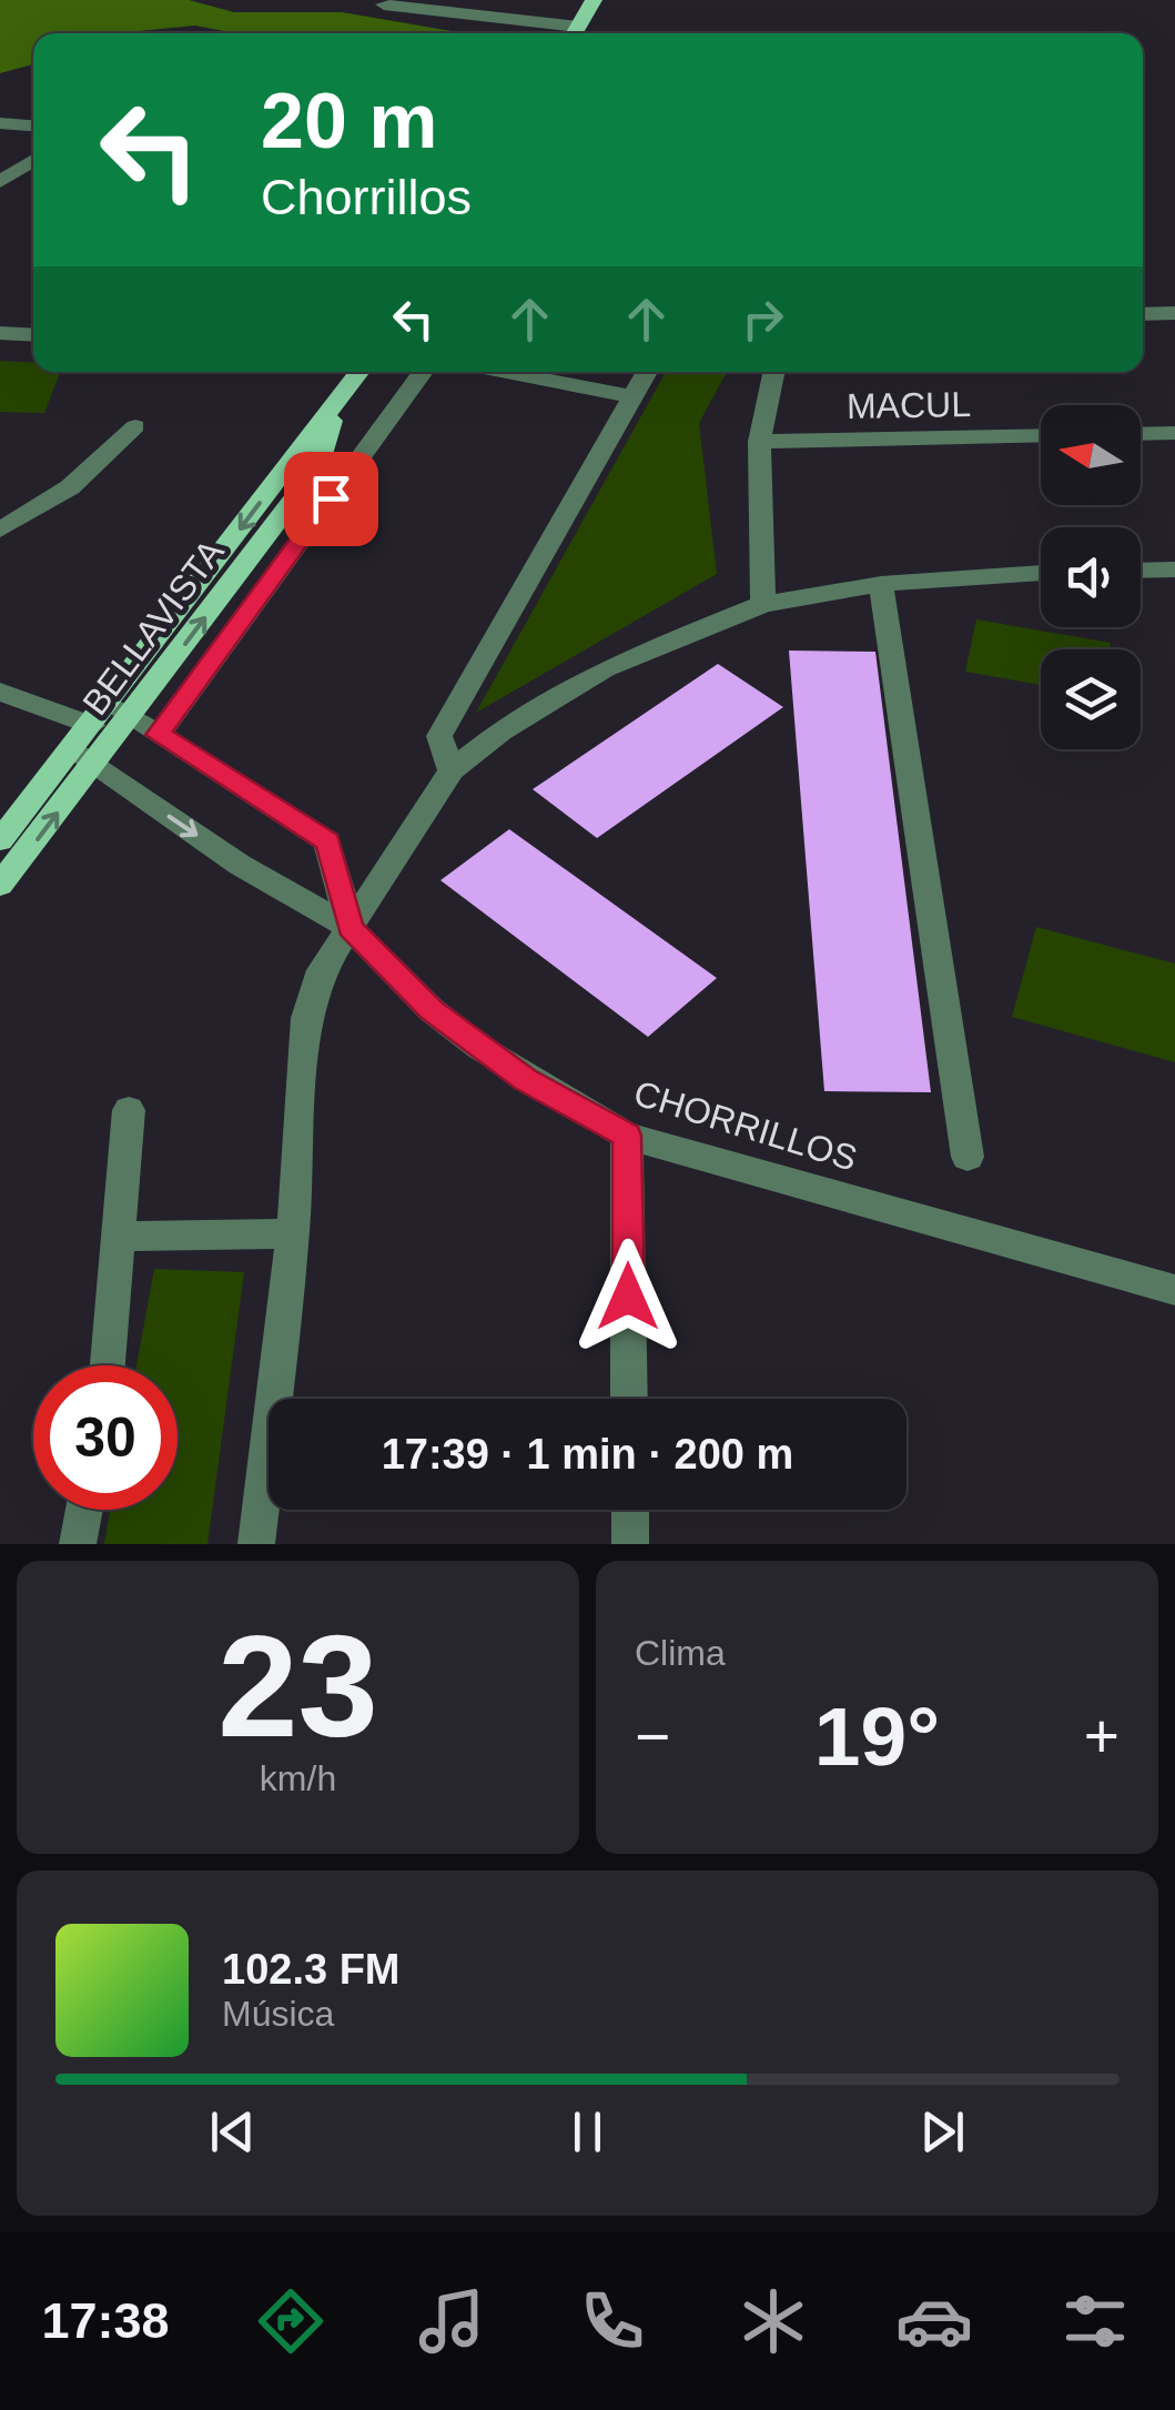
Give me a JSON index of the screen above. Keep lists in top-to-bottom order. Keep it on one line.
{"streets":{"main road":["BELLAVISTA"],"street":["MACUL","CHORRILLOS"]},"crossings":[["BELLAVISTA","CHORRILLOS"]],"north":"left","page":{"turn":["20 m","Chorrillos"],"limit":"30","trip":"17:39 · 1 min · 200 m","tile":[["23","km/h"],"Clima"],"heat":["−","19°","+"],"song":["102.3 FM","Música"],"tabs":"17:38"}}
